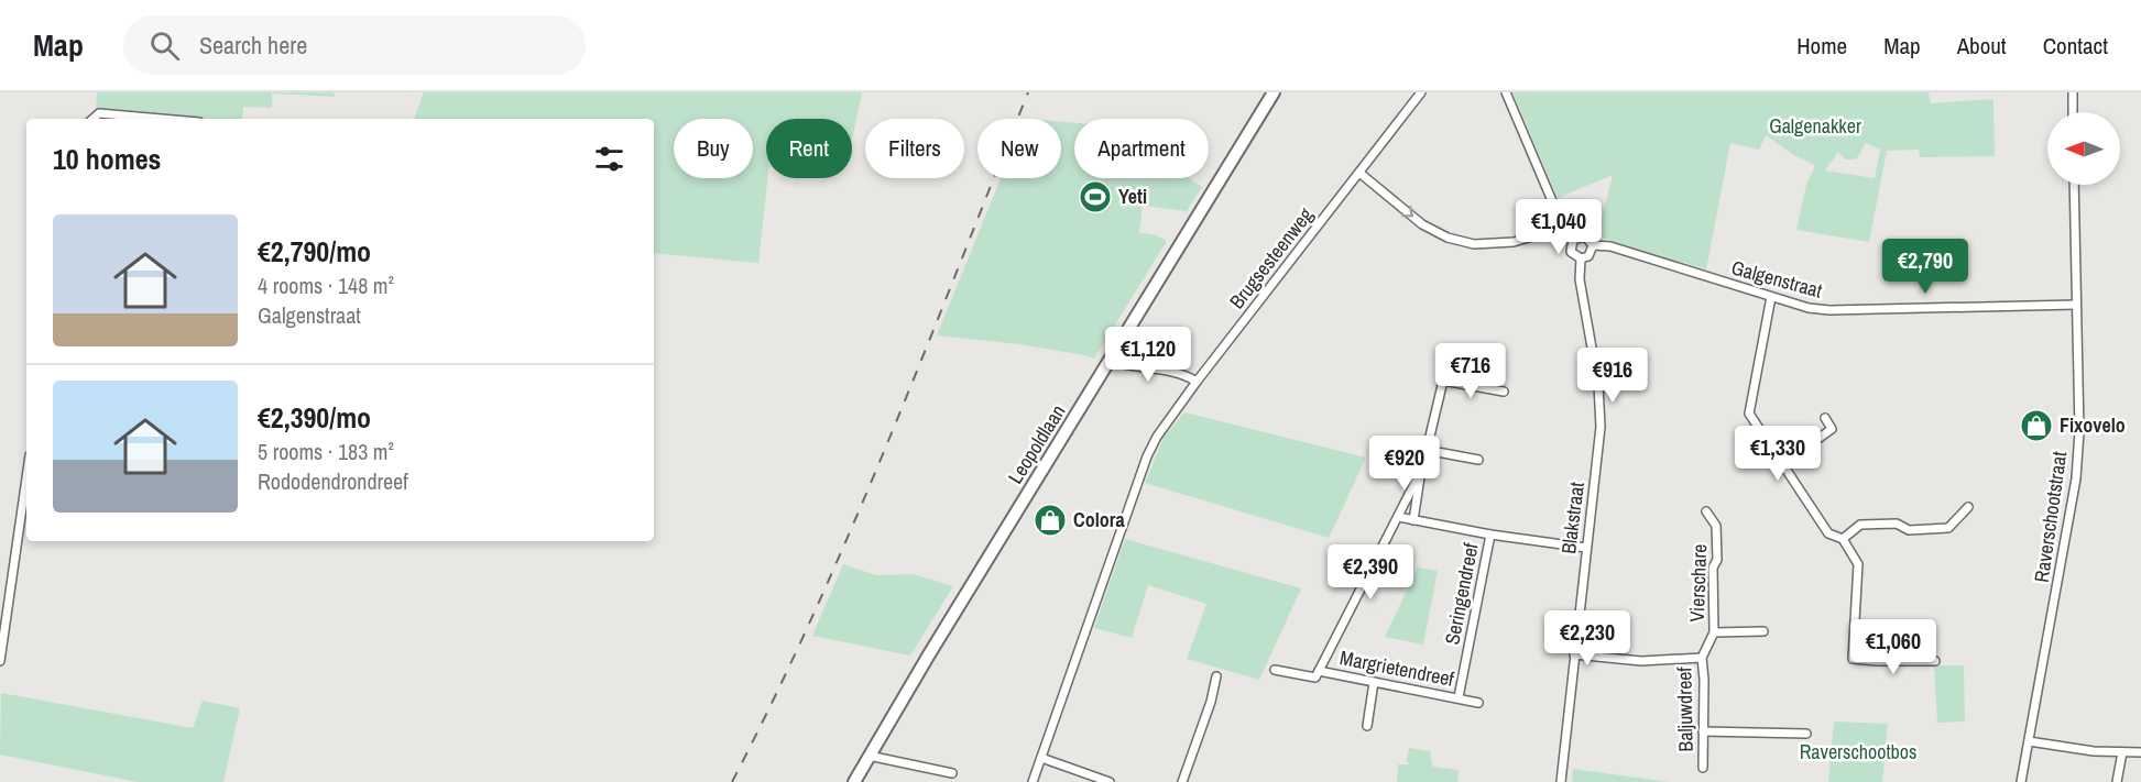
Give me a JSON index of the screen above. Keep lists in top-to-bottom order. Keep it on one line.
{"streets":{"main road":["Leopoldlaan"],"street":["Brugsesteenweg","Galgenstraat","Raverschootstraat","Blakstraat","Vierschare","Seringendreef","Margrietendreef","Baljuwdreef"]},"crossings":[["Galgenstraat","Raverschootstraat"],["Galgenstraat","Blakstraat"],["Blakstraat","Baljuwdreef"],["Vierschare","Baljuwdreef"],["Seringendreef","Margrietendreef"]],"parks":["Galgenakker","Raverschootbos"],"places":{"sports":["Yeti"],"shop":["Fixovelo","Colora"]},"north":"left","page":{"header":"Map","search":"Search here","nav":["Home","Map","About","Contact"],"chip":["Buy","Rent","Filters","New","Apartment"],"heading":"10 homes","list":[{"name":"€2,790/mo","note":"4 rooms · 148 m² · Galgenstraat"},{"name":"€2,390/mo","note":"5 rooms · 183 m² · Rododendrondreef"}],"price":["€1,040","€2,790","€1,120","€716","€916","€1,330","€920","€2,390","€2,230","€1,060"]}}
